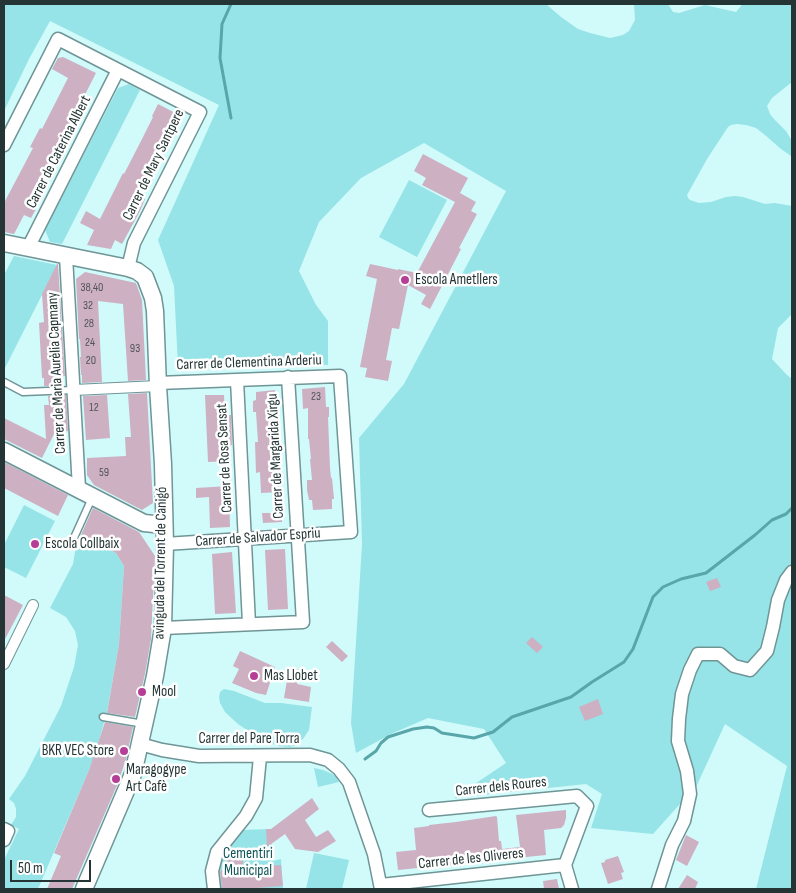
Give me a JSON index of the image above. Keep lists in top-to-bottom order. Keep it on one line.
{"streets":{"street":["Carrer de Caterina Albert","Carrer de Mary Santpere","Carrer de Clementina Arderiu","Carrer de Maria Aurèlia Capmany","Carrer de Margarida Xirgu","Carrer de Rosa Sensat","Carrer de Salvador Espriu","avinguda del Torrent de Canigó","Carrer del Pare Torra","Carrer dels Roures","Carrer de les Oliveres"]},"crossings":[["Carrer de Caterina Albert","Carrer de Mary Santpere"],["Carrer de Mary Santpere","avinguda del Torrent de Canigó"],["Carrer de Clementina Arderiu","Carrer de Margarida Xirgu"],["Carrer de Clementina Arderiu","Carrer de Rosa Sensat"],["Carrer de Clementina Arderiu","Carrer de Salvador Espriu"],["Carrer de Clementina Arderiu","avinguda del Torrent de Canigó"],["Carrer de Margarida Xirgu","Carrer de Rosa Sensat"],["Carrer de Margarida Xirgu","Carrer de Salvador Espriu"],["Carrer de Rosa Sensat","Carrer de Salvador Espriu"],["Carrer de Salvador Espriu","avinguda del Torrent de Canigó"],["avinguda del Torrent de Canigó","Carrer del Pare Torra"],["Carrer del Pare Torra","Carrer de les Oliveres"],["Carrer dels Roures","Carrer de les Oliveres"]],"parks":["Cementiri Municipal"],"places":["Escola Ametllers","Escola Collbaix","Mas Llobet","Mool","BKR VEC Store","Maragogype Art Cafè"],"house_numbers":["38,40","32","28","24","93","20","23","12","59"],"scale_bar":"50 m"}
